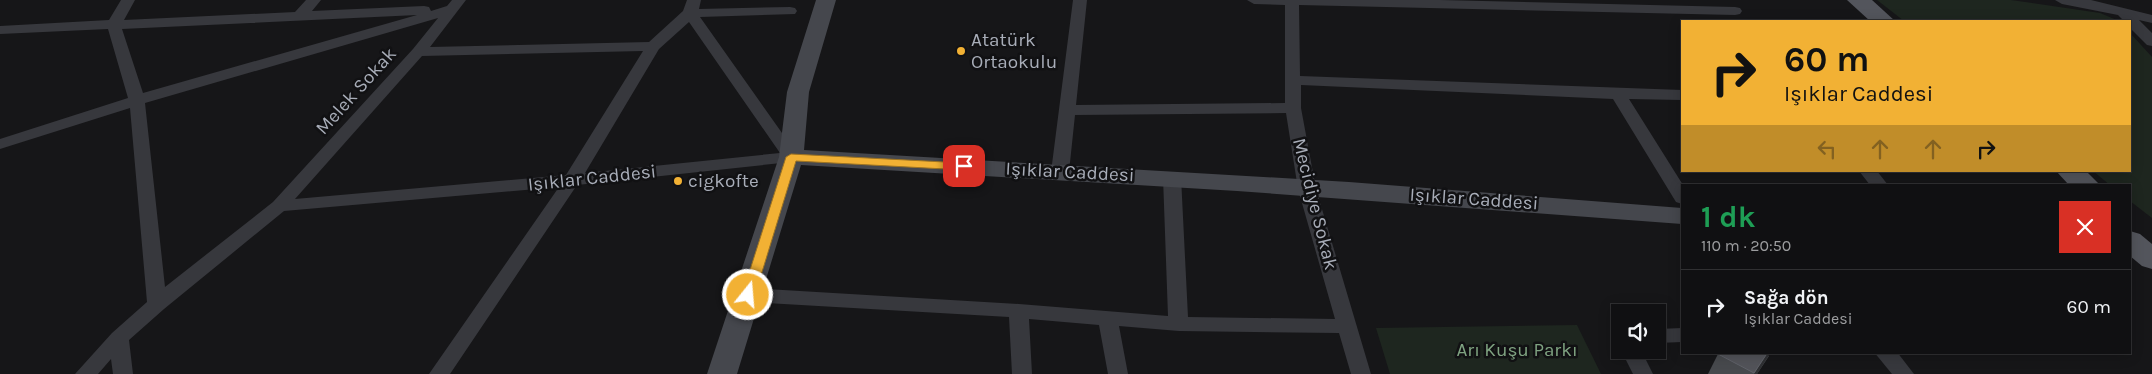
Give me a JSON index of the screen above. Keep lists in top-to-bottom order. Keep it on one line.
{"streets":{"street":["Melek Sokak","Işıklar Caddesi","Mecidiye Sokak"]},"crossings":[["Melek Sokak","Işıklar Caddesi"],["Işıklar Caddesi","Mecidiye Sokak"]],"parks":["Arı Kuşu Parkı"],"places":["Atatürk Ortaokulu","cigkofte"],"page":{"turn":["60 m","Işıklar Caddesi"],"heading":["1 dk","110 m · 20:50"],"list":[{"name":"Sağa dön","note":"Işıklar Caddesi","value":"60 m"}]}}
